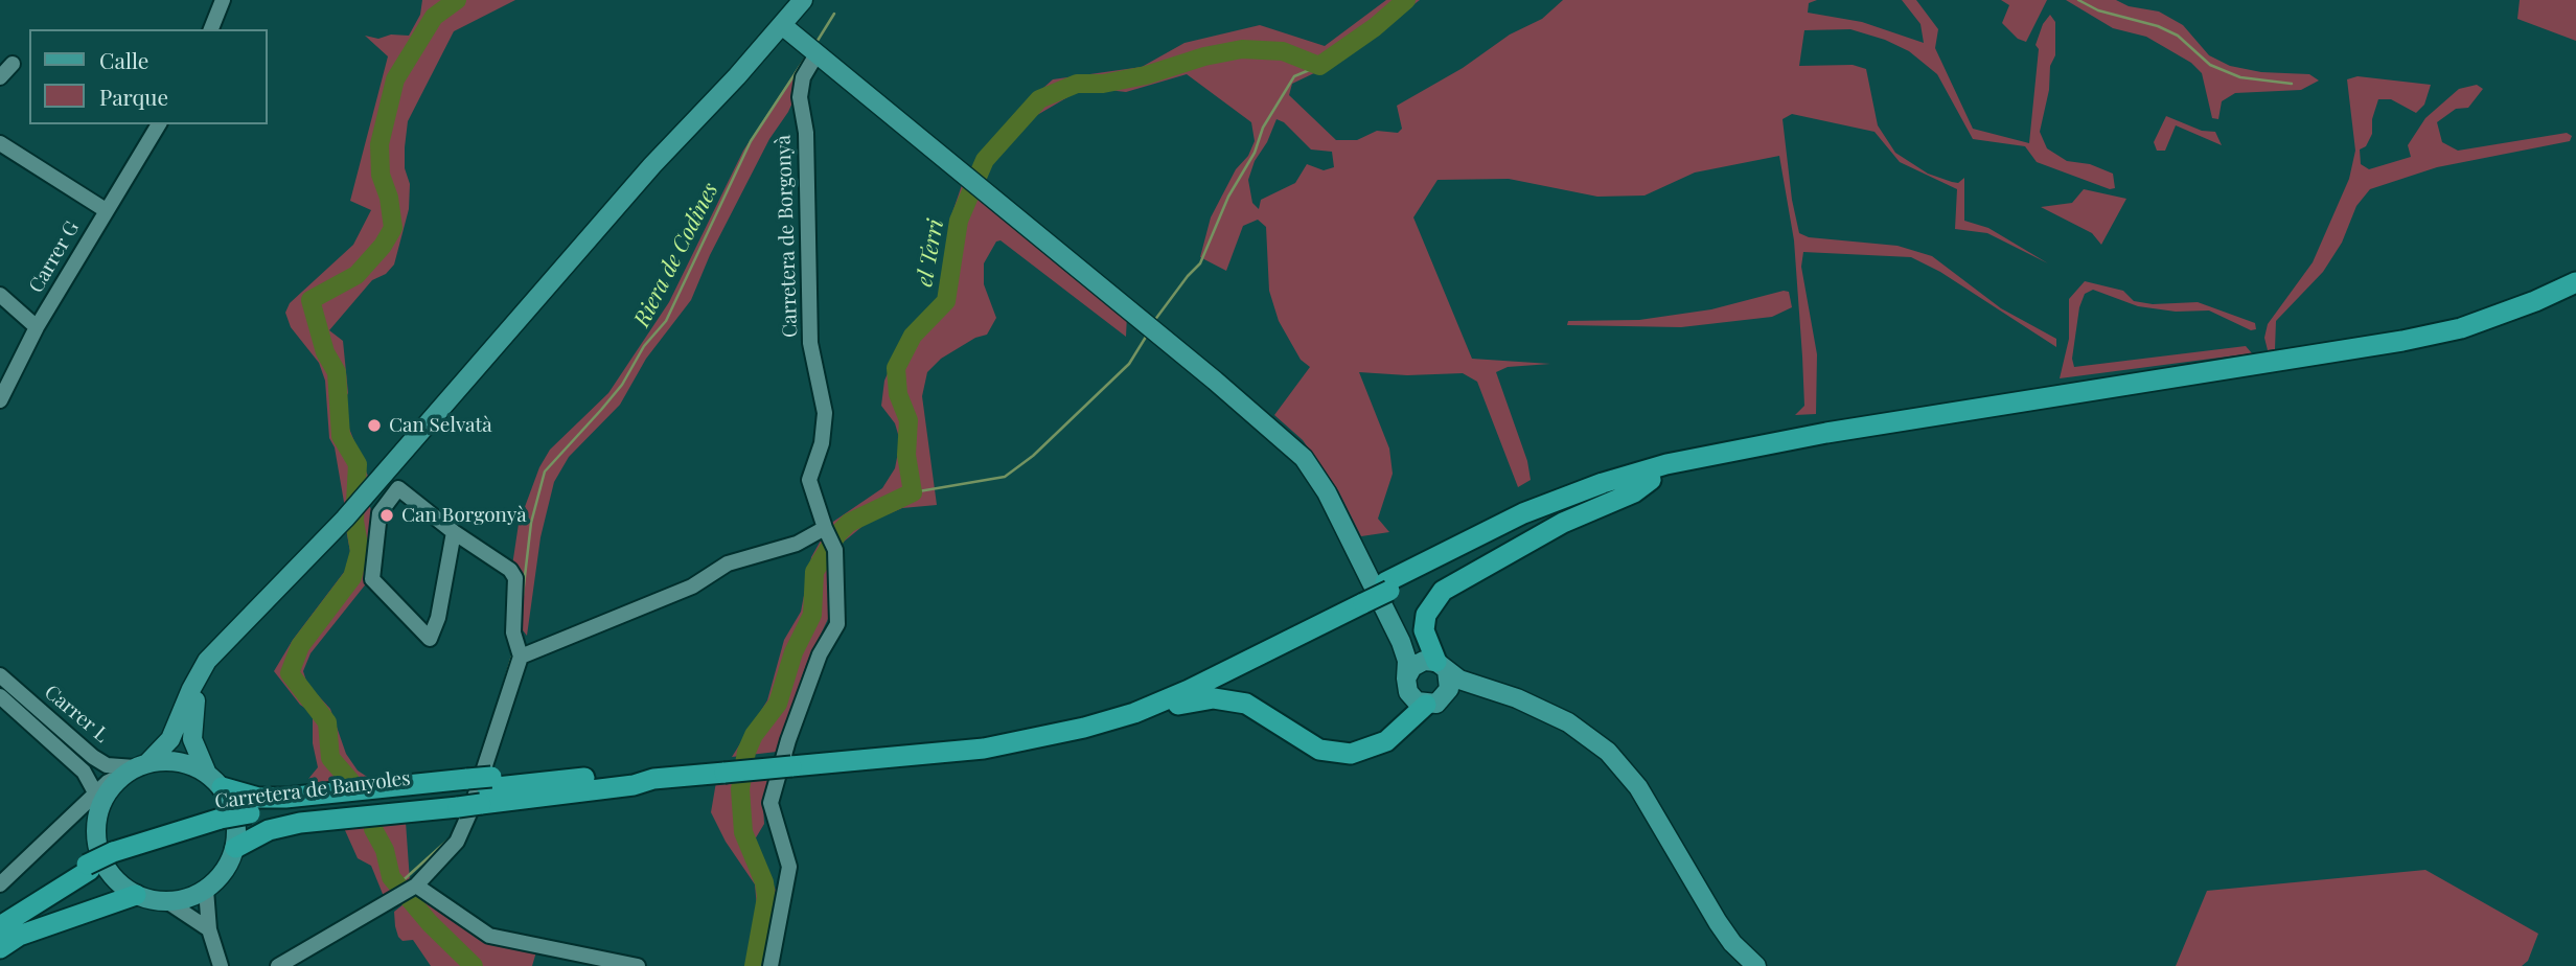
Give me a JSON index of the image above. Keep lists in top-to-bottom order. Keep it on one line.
{"streets":{"street":["Carretera de Borgonyà","Carrer G","Carrer L"]},"water":["el Terri","Riera de Codines"],"places":["Can Selvatà","Can Borgonyà"],"legend":["Calle","Parque"]}
